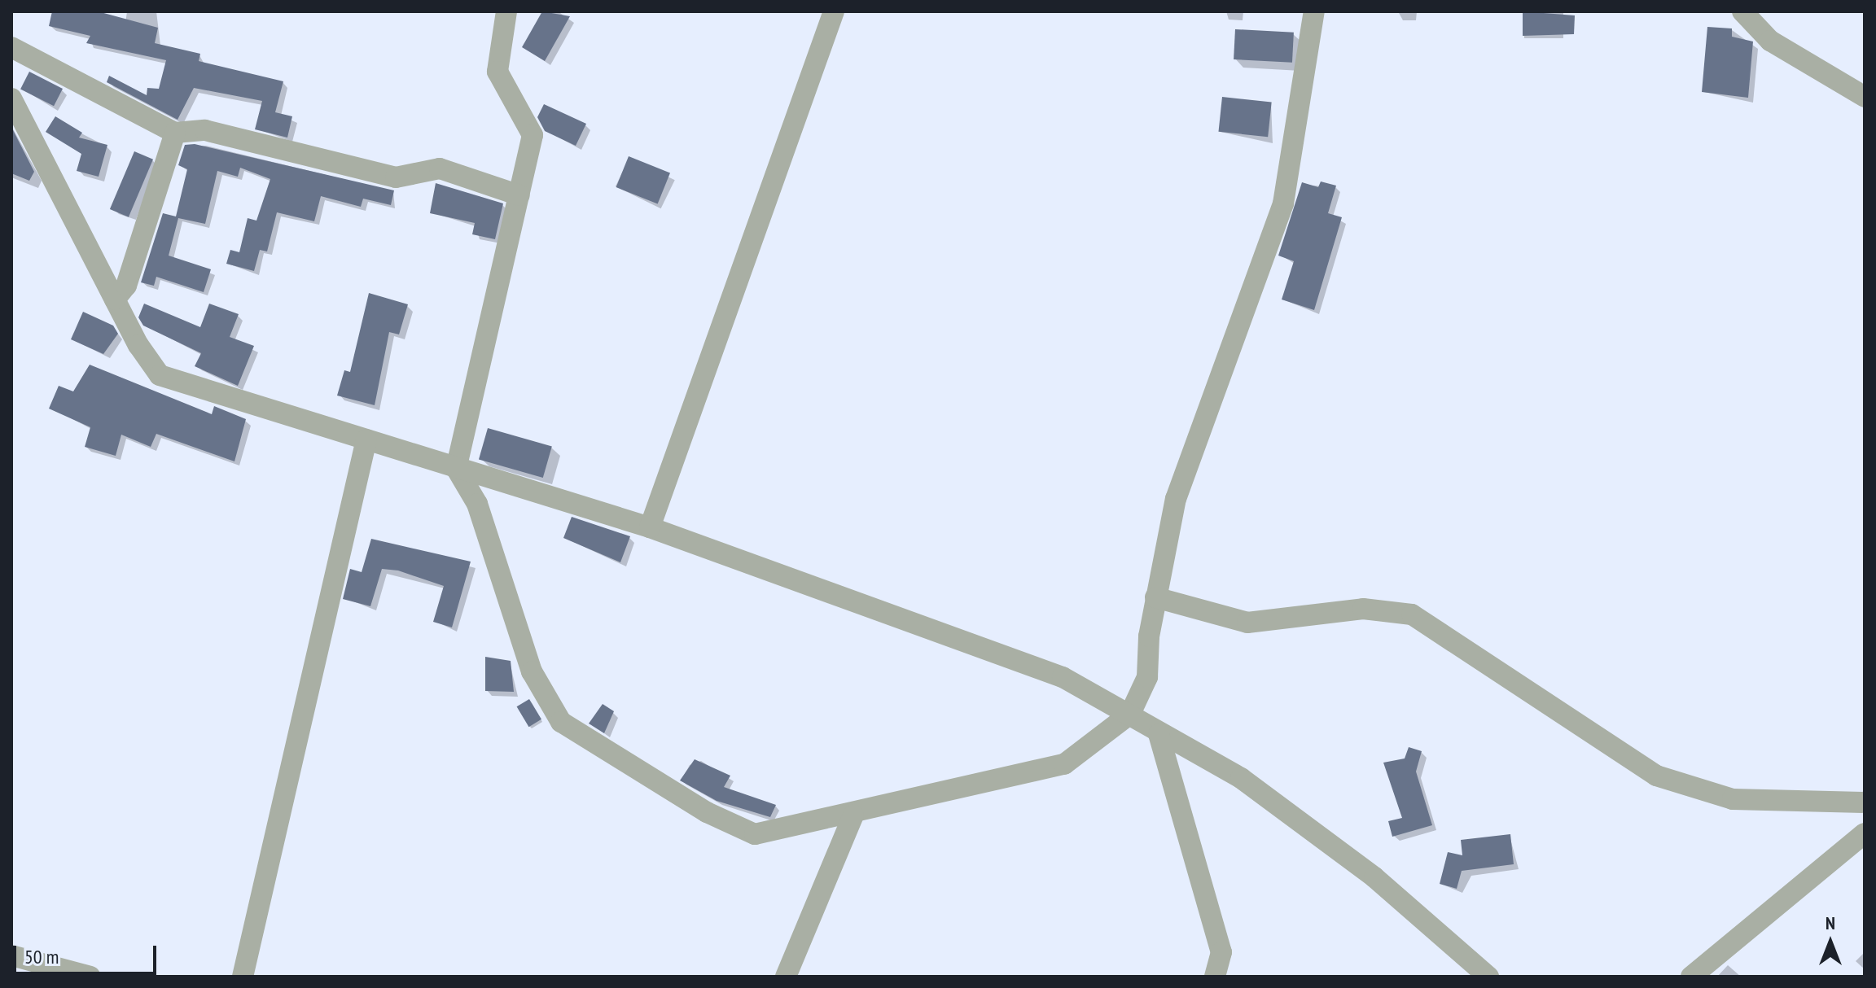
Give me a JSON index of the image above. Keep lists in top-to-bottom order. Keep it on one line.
{"scale_bar":"50 m","north":"top"}
